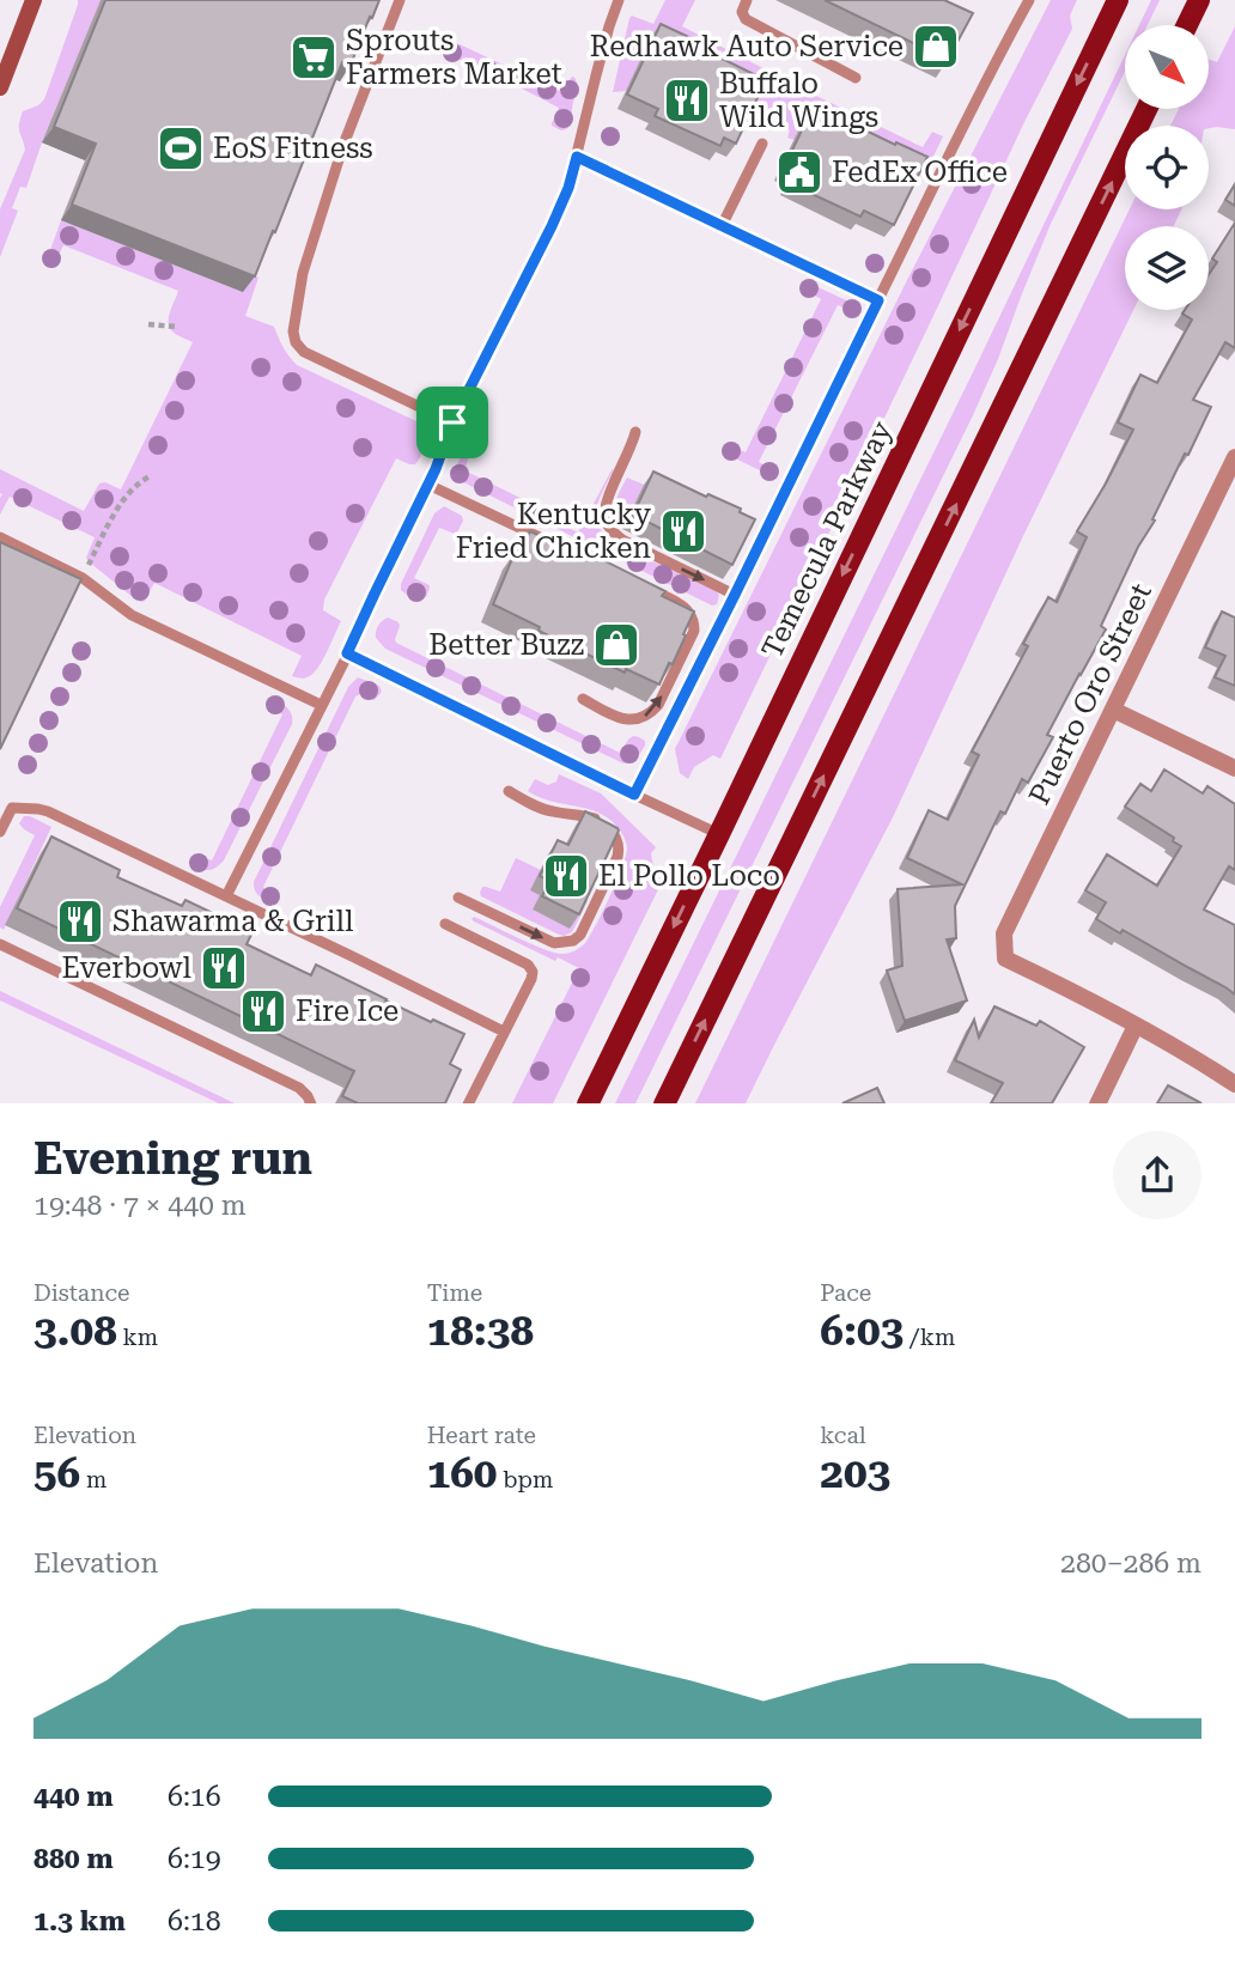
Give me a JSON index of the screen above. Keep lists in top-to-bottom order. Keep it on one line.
{"streets":{"main road":["Temecula Parkway"],"street":["Puerto Oro Street"]},"places":{"shop":["Redhawk Auto Service","Better Buzz"],"supermarket":["Sprouts Farmers Market"],"restaurant":["Buffalo Wild Wings","Kentucky Fried Chicken","El Pollo Loco","Shawarma & Grill","Everbowl","Fire Ice"],"sports":["EoS Fitness"],"public building":["FedEx Office"]},"north":"bottom right","page":{"heading":["Evening run","19:48 · 7 × 440 m"],"stats":[["Distance","3.08 km"],["Time","18:38"],["Pace","6:03 /km"],["Elevation","56 m"],["Heart rate","160 bpm"],["kcal","203"]],"chart":["Elevation","280–286 m"],"list":[{"name":"440 m","note":"6:16"},{"name":"880 m","note":"6:19"},{"name":"1.3 km","note":"6:18"}]}}
